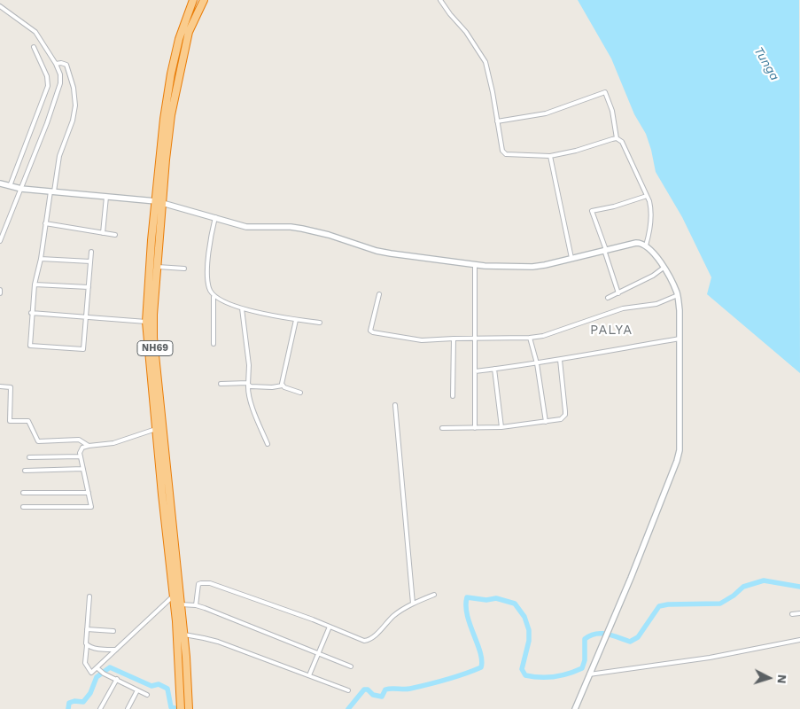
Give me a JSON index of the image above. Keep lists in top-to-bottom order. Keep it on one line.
{"streets":{"highway":["NH69"]},"districts":["PALYA"],"water":["Tunga"],"north":"right"}
